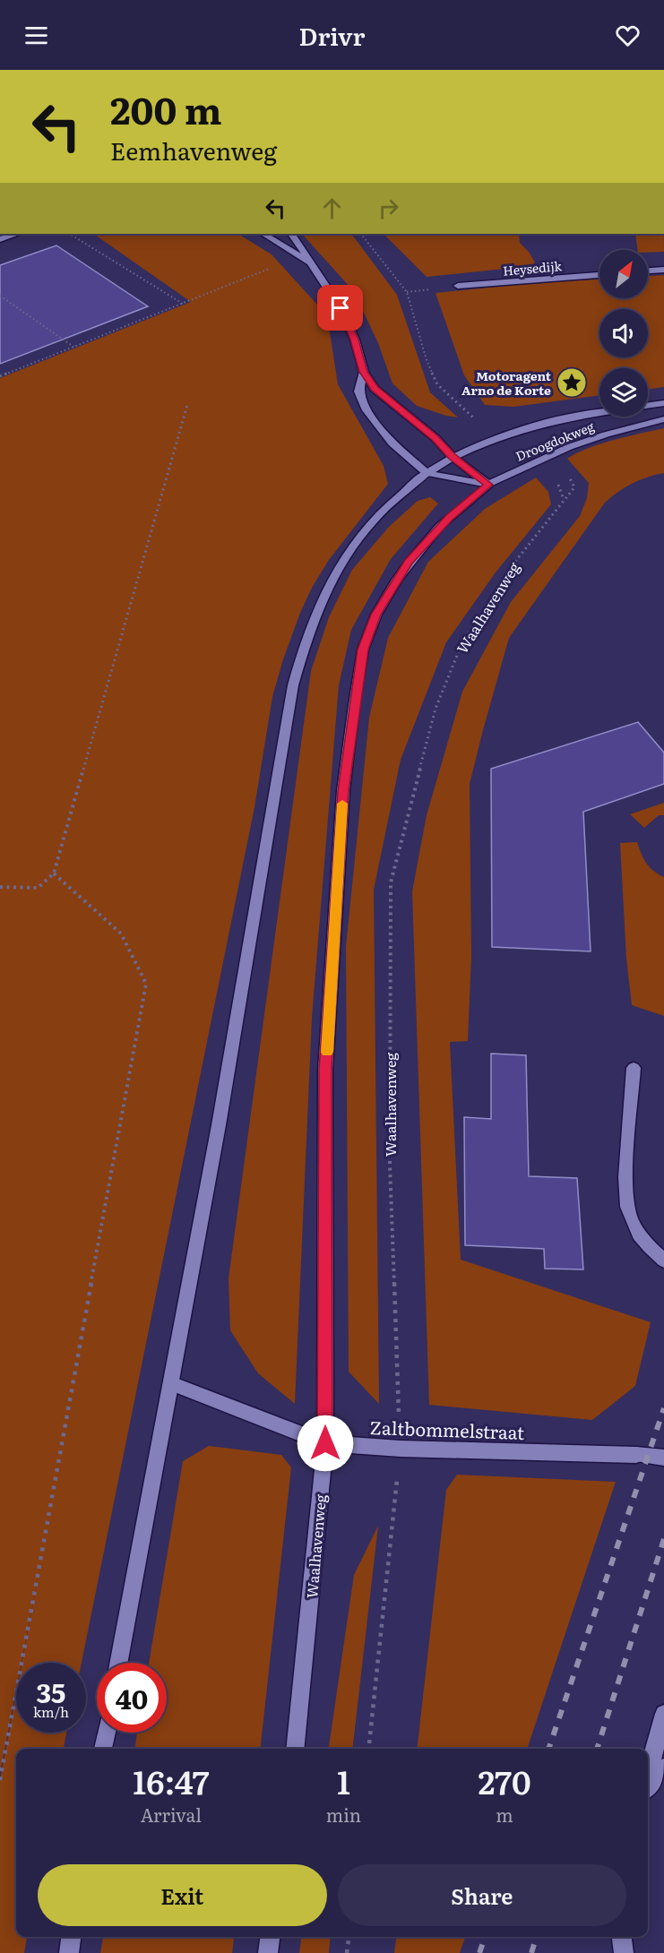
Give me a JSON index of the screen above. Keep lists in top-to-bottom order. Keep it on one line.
{"streets":{"street":["Heysedijk","Droogdokweg","Waalhavenweg","Zaltbommelstraat"]},"crossings":[["Droogdokweg","Waalhavenweg"],["Waalhavenweg","Zaltbommelstraat"]],"places":{"place":["Motoragent Arno de Korte"]},"north":"top right","page":{"header":"Drivr","turn":["200 m","Eemhavenweg"],"speed":"35 km/h","limit":"40","eta":["16:47","Arrival","1","min","270","m"],"buttons":["Exit","Share"]}}
